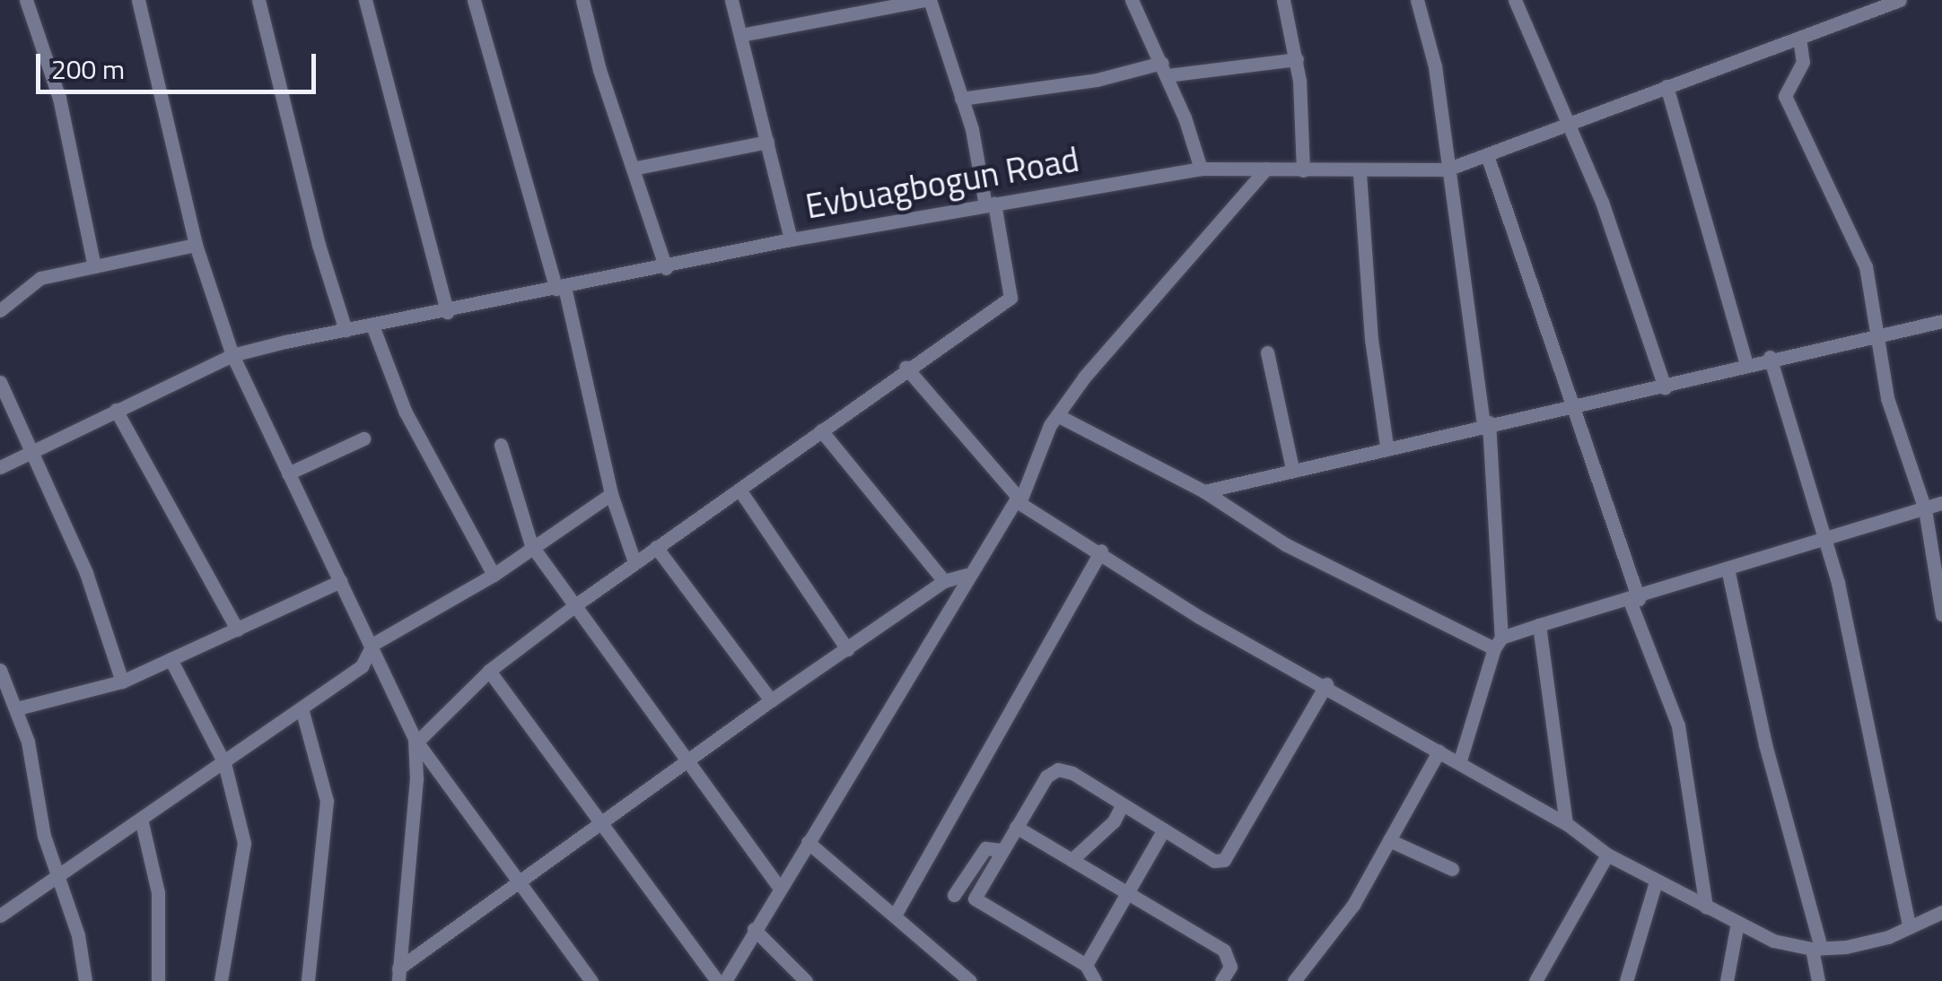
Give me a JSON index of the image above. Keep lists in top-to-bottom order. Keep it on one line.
{"streets":{"street":["Evbuagbogun Road"]},"scale_bar":"200 m"}
